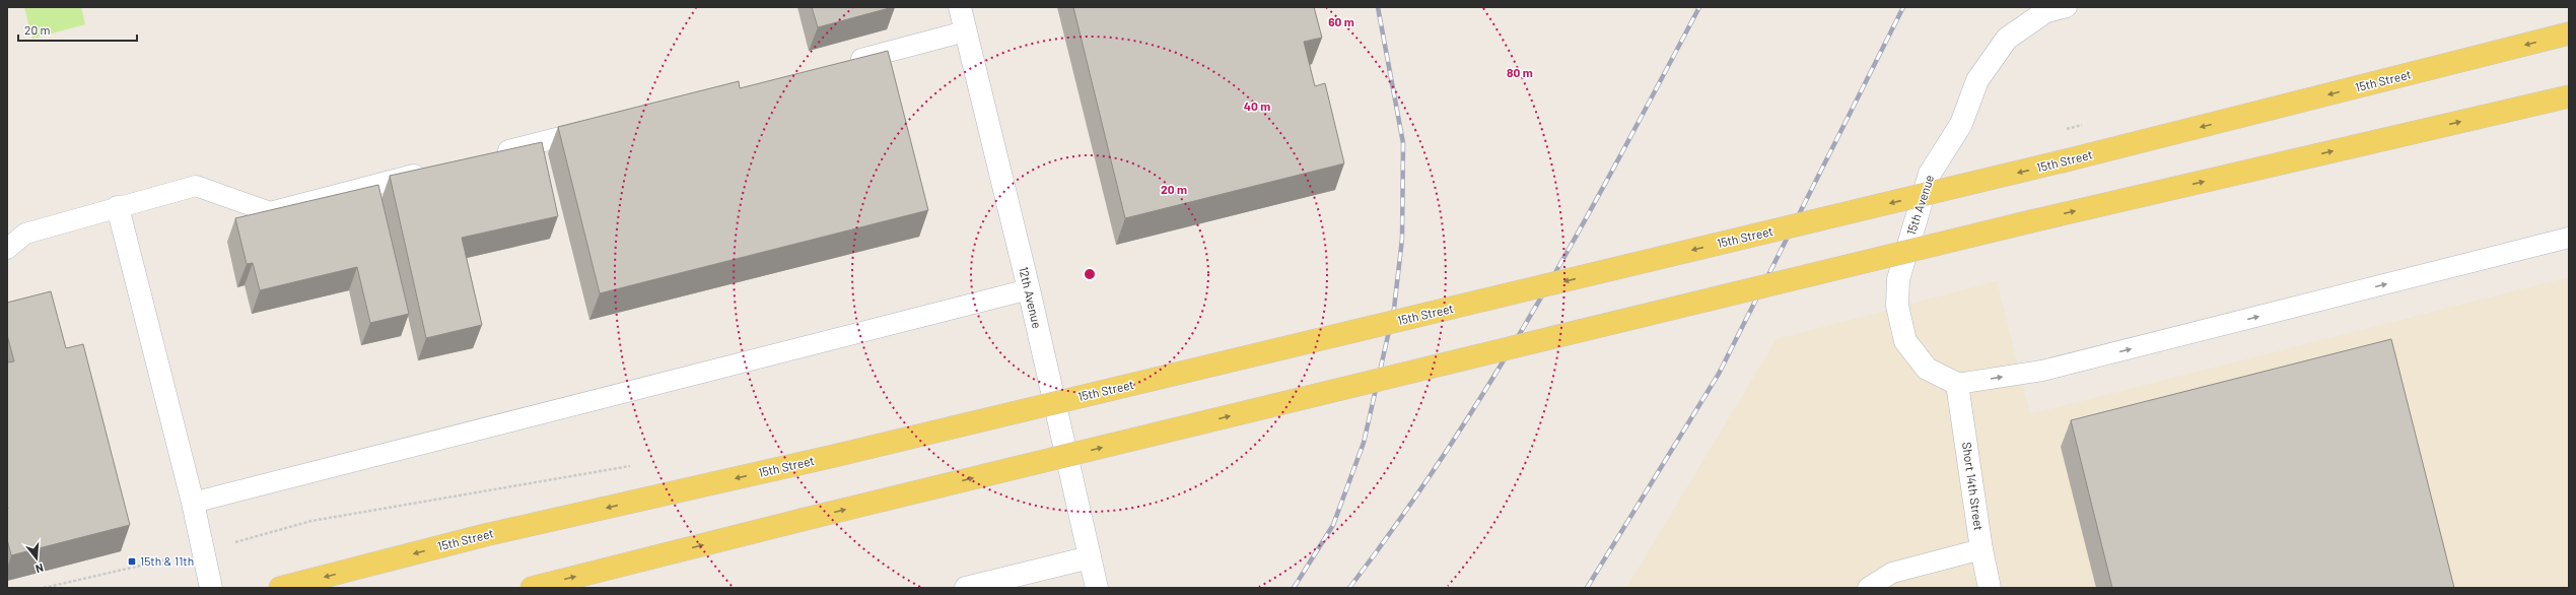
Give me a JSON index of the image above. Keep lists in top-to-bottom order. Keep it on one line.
{"streets":{"main road":["15th Street"],"street":["15th Avenue","12th Avenue","Short 14th Street"]},"crossings":[["15th Avenue","Short 14th Street"]],"places":{"transit":["15th & 11th"]},"scale_bar":"20 m","north":"bottom","rings":["60 m","80 m","40 m","20 m"]}
